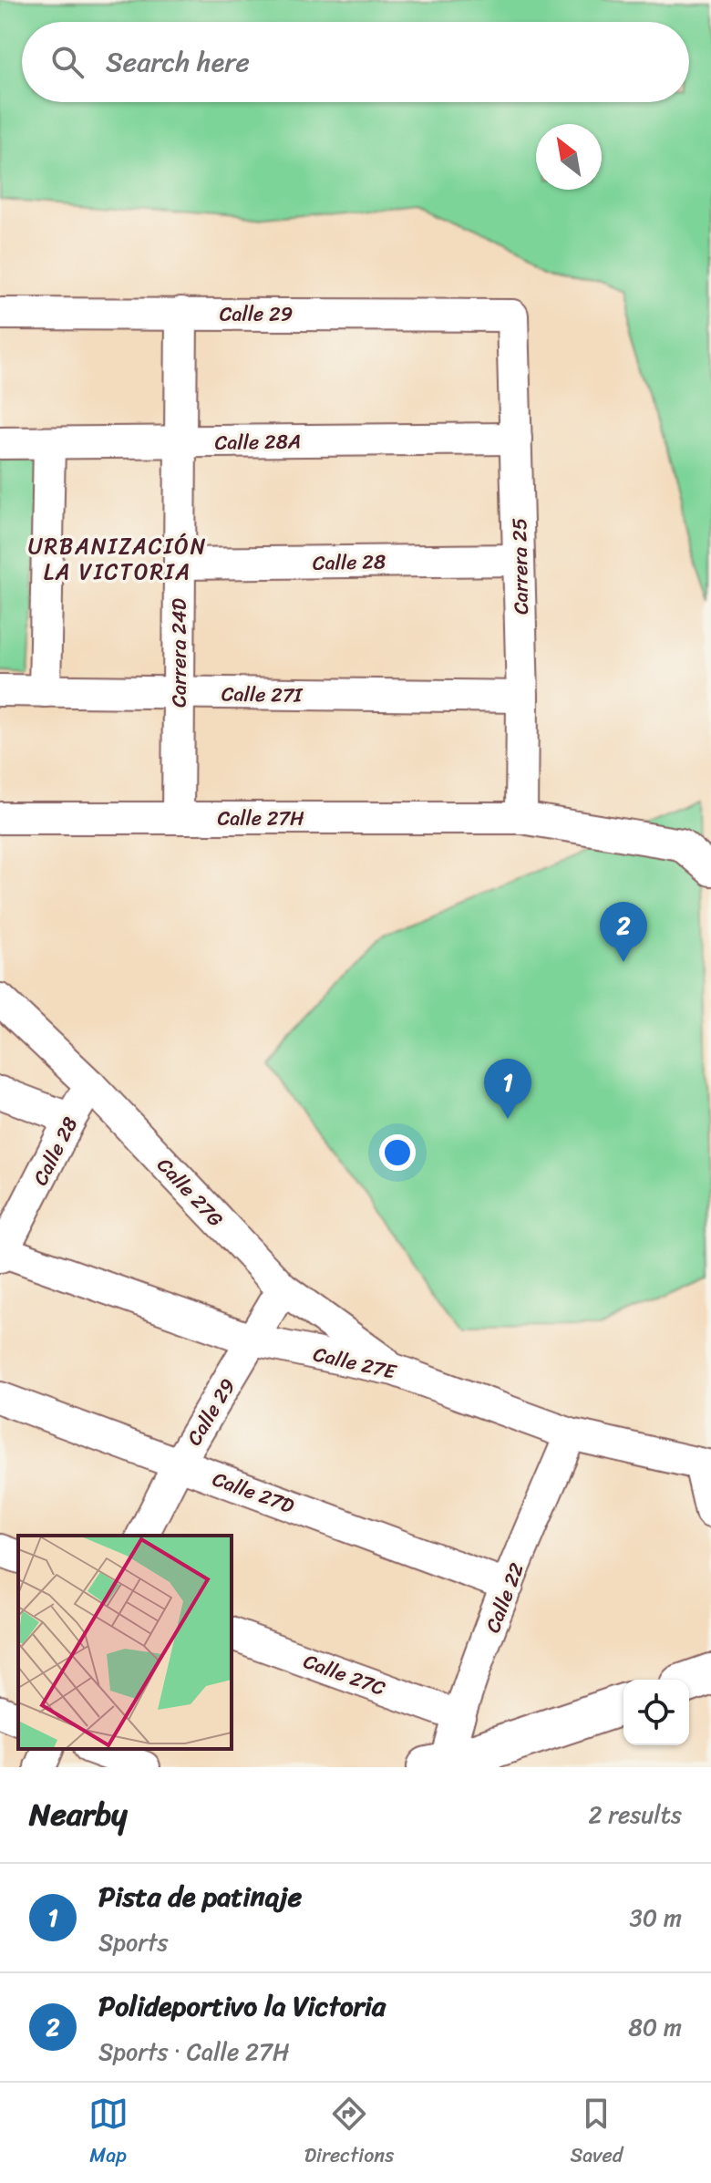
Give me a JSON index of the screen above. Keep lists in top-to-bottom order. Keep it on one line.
{"streets":{"street":["Calle 29","Calle 28A","Calle 28","Carrera 25","Carrera 24D","Calle 27I","Calle 27H","Calle 27G","Calle 27E","Calle 27D","Calle 22","Calle 27C"]},"crossings":[["Calle 29","Carrera 25"],["Calle 29","Carrera 24D"],["Calle 29","Calle 27G"],["Calle 29","Calle 27E"],["Calle 29","Calle 27D"],["Calle 28A","Carrera 25"],["Calle 28A","Carrera 24D"],["Calle 28","Carrera 25"],["Calle 28","Carrera 24D"],["Calle 28","Calle 27G"],["Calle 28","Calle 27E"],["Carrera 25","Calle 27I"],["Carrera 25","Calle 27H"],["Carrera 24D","Calle 27I"],["Carrera 24D","Calle 27H"],["Calle 27G","Calle 27E"],["Calle 27E","Calle 22"],["Calle 27D","Calle 22"],["Calle 22","Calle 27C"]],"districts":["URBANIZACIÓN LA VICTORIA"],"north":"top left","page":{"search":"Search here","pins":["2","1"],"heading":["Nearby","2 results"],"list":[{"mark":"1","name":"Pista de patinaje","note":"Sports","value":"30 m"},{"mark":"2","name":"Polideportivo la Victoria","note":"Sports · Calle 27H","value":"80 m"}],"nav":["Map","Directions","Saved"]}}
